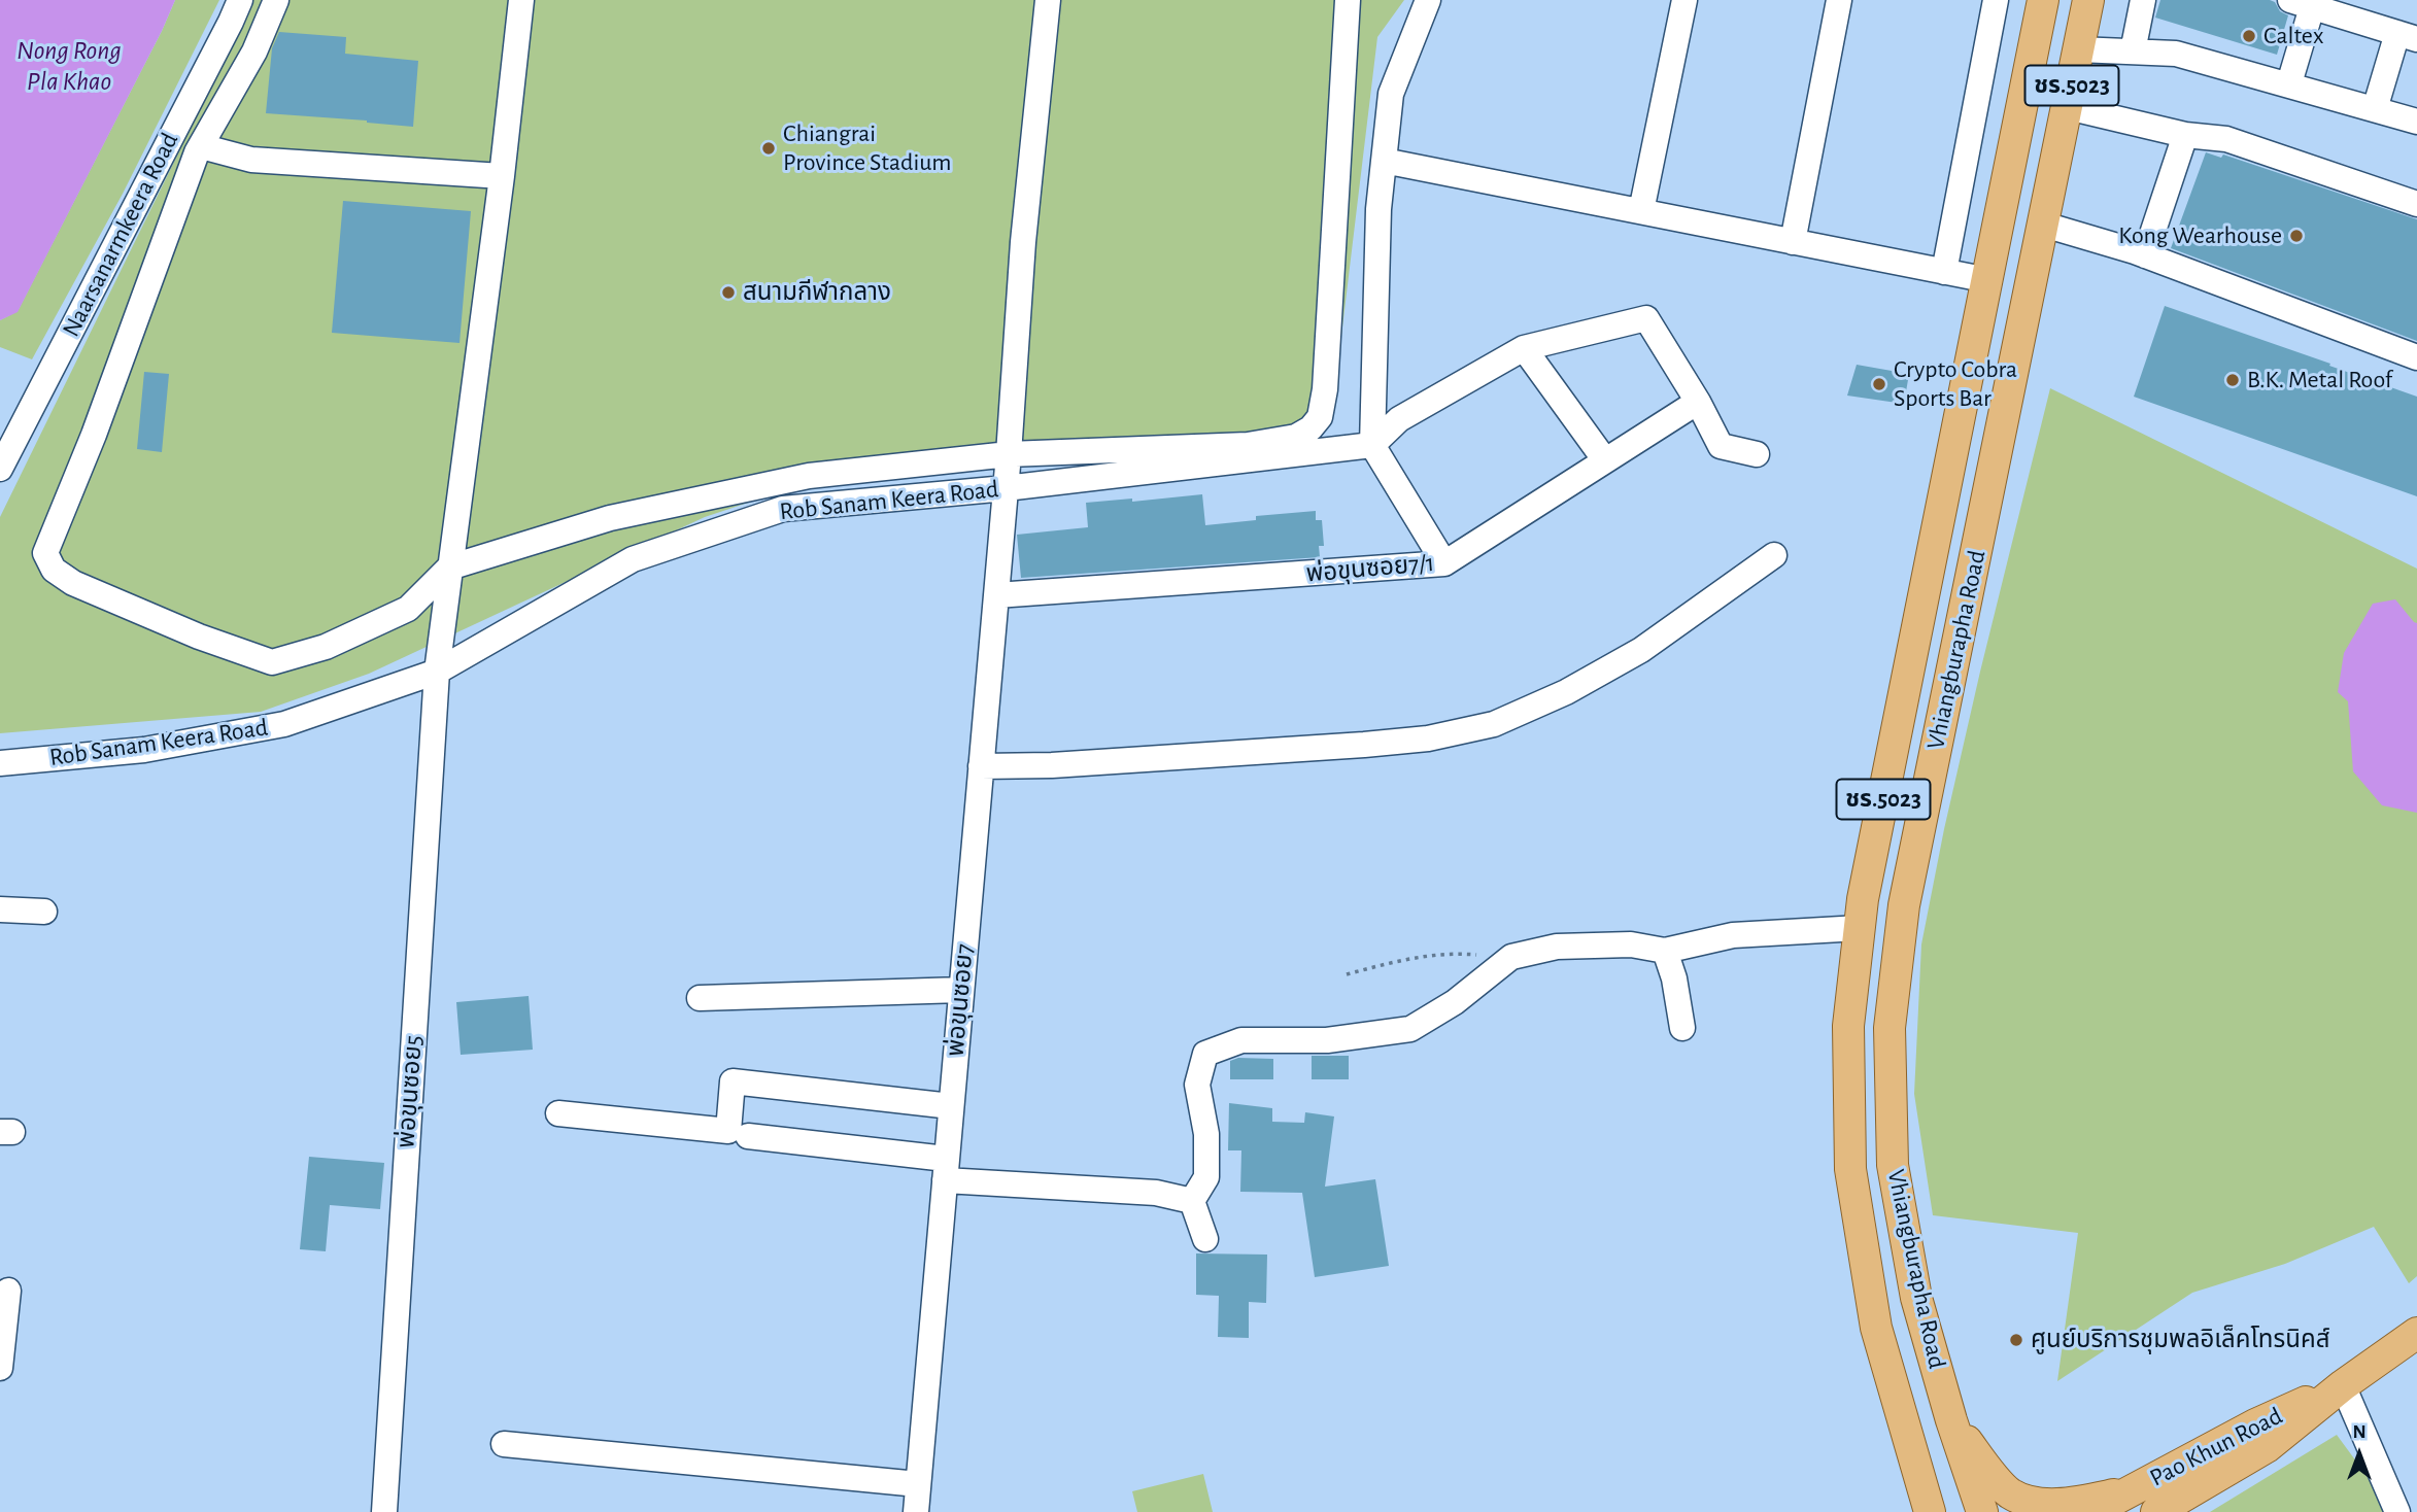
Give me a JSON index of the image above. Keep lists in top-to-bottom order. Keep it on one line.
{"streets":{"main road":["ชร.5023","Vhiangburapha Road","Pao Khun Road"],"street":["Naarsanarmkeera Road","Rob Sanam Keera Road","พ่อขุนซอย7/1","พ่อขุนซอย7","พ่อขุนซอย5"]},"crossings":[["Rob Sanam Keera Road","พ่อขุนซอย7"],["Rob Sanam Keera Road","พ่อขุนซอย5"],["พ่อขุนซอย7/1","พ่อขุนซอย7"]],"water":["Nong Rong Pla Khao"],"places":["Caltex","Chiangrai Province Stadium","Kong Wearhouse","สนามกีฬากลาง","B.K. Metal Roof","Crypto Cobra Sports Bar","ศูนย์บริการชุมพลอิเล็คโทรนิคส์"],"north":"top"}
